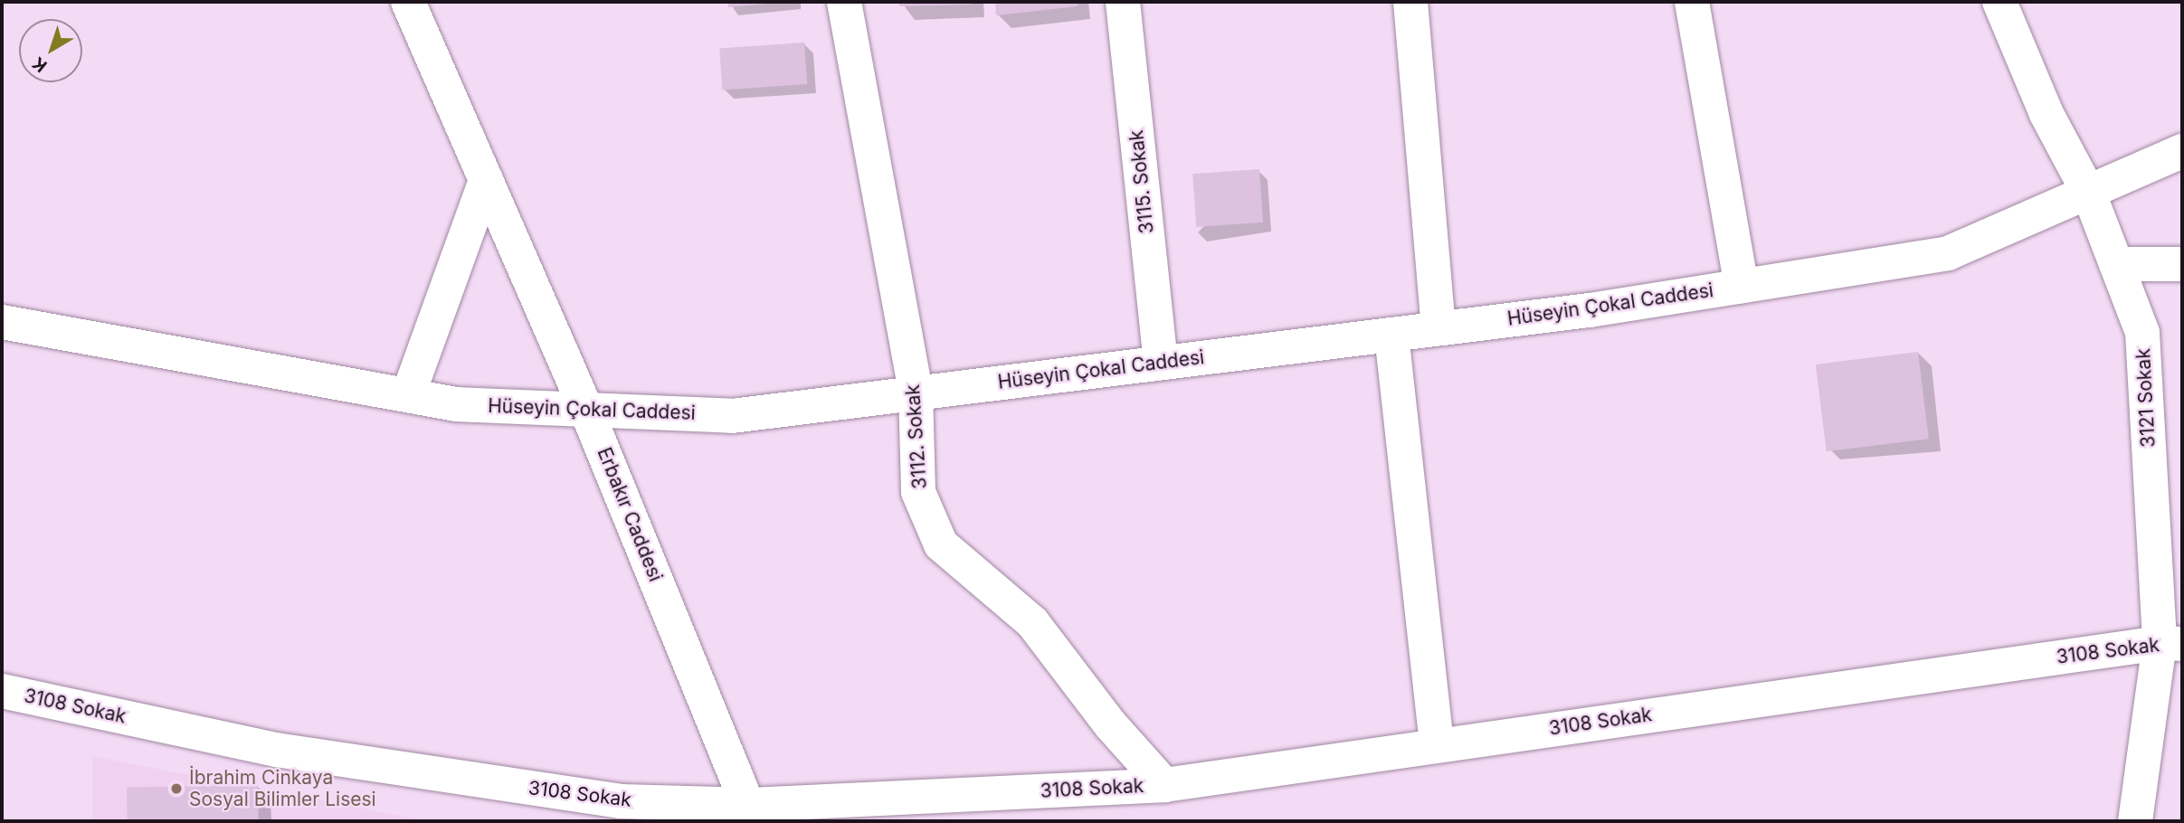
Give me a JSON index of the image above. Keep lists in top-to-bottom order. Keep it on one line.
{"streets":{"street":["3115. Sokak","Hüseyin Çokal Caddesi","3121 Sokak","3112. Sokak","Erbakır Caddesi","3108 Sokak"]},"crossings":[["3115. Sokak","Hüseyin Çokal Caddesi"],["Hüseyin Çokal Caddesi","3121 Sokak"],["Hüseyin Çokal Caddesi","3112. Sokak"],["Hüseyin Çokal Caddesi","Erbakır Caddesi"],["3121 Sokak","3108 Sokak"],["3112. Sokak","3108 Sokak"],["Erbakır Caddesi","3108 Sokak"]],"places":["İbrahim Cinkaya Sosyal Bilimler Lisesi"],"north":"bottom left"}
